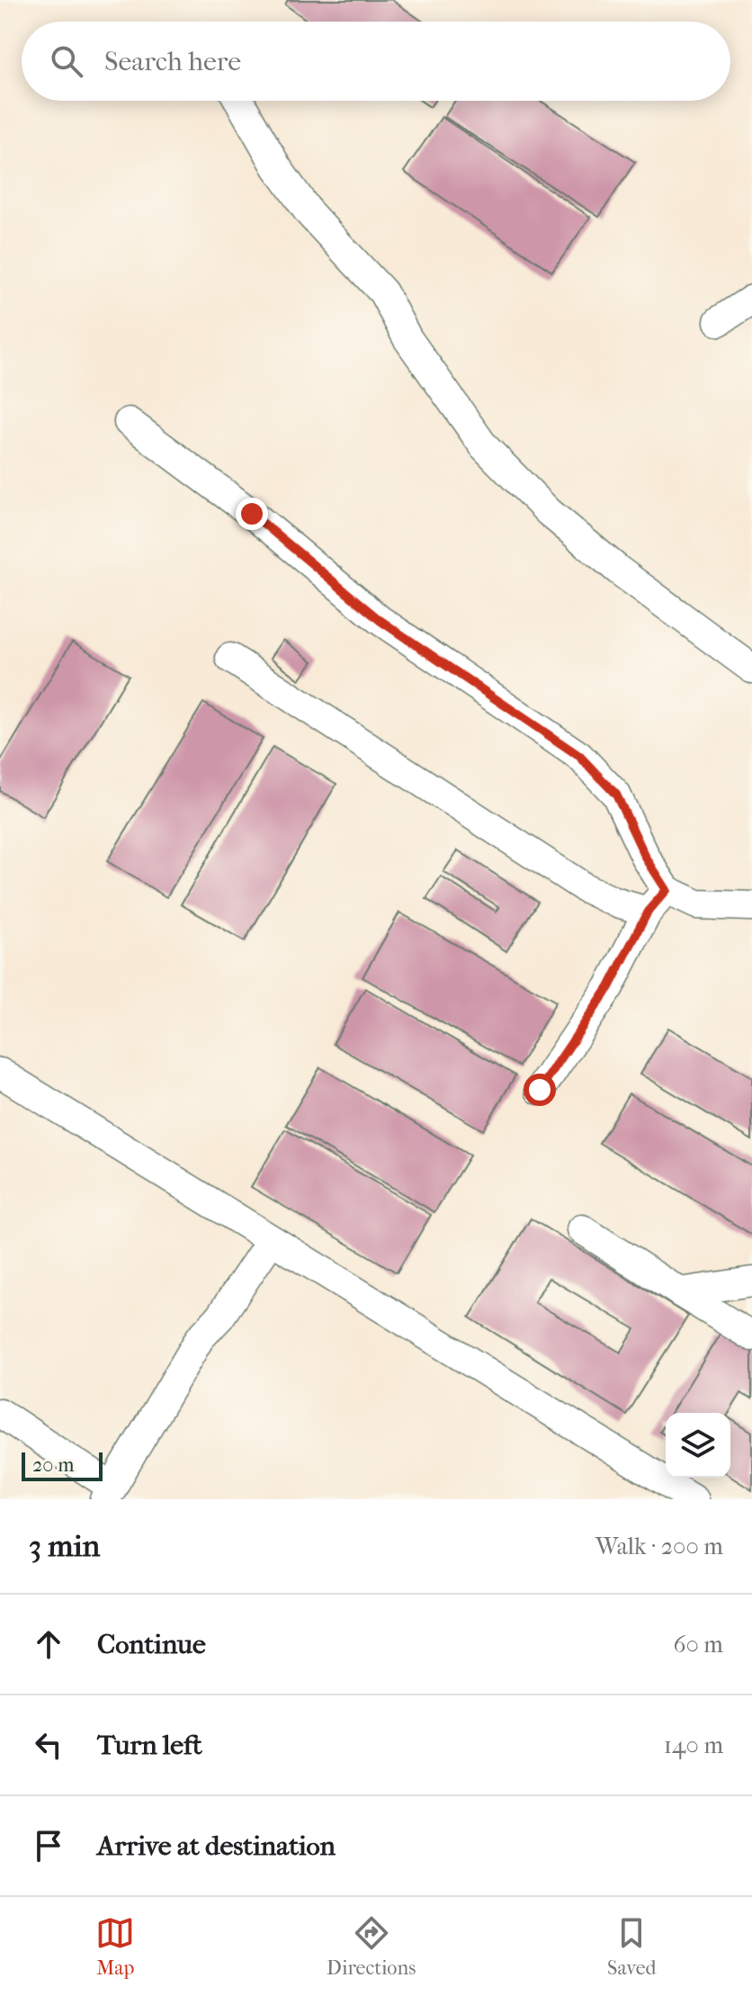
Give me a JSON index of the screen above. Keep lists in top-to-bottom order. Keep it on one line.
{"scale_bar":"20 m","page":{"search":"Search here","scale":"20 m","heading":["3 min","Walk · 200 m"],"list":[["Continue","60 m"],["Turn left","140 m"],"Arrive at destination"],"nav":["Map","Directions","Saved"]}}
